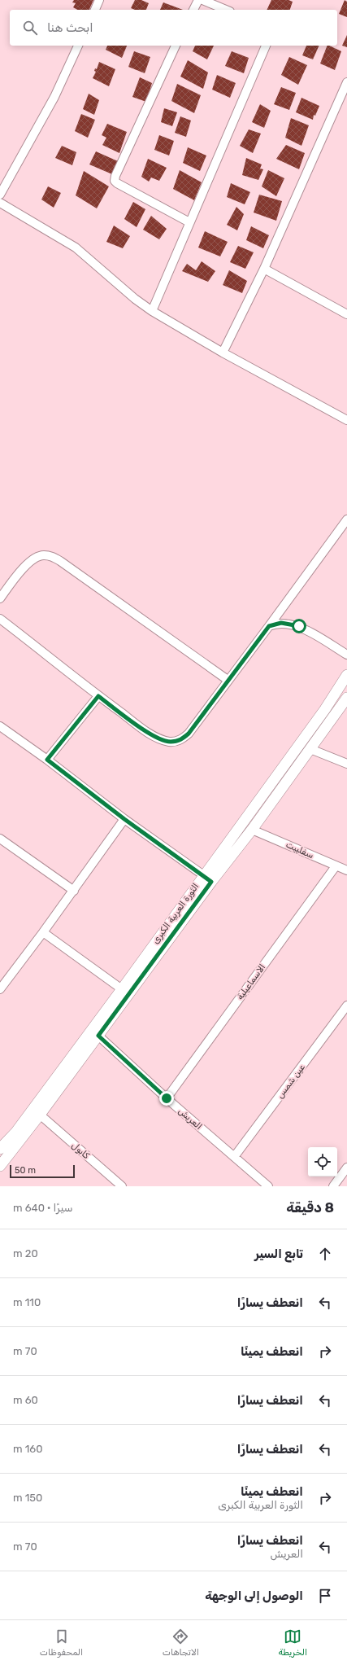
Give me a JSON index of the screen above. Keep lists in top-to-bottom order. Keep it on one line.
{"streets":{"street":["سفلييت","الثورة العربية الكبرى","الاسماعيلية","عين شمس","العريش","كابول"]},"crossings":[["سفلييت","الثورة العربية الكبرى"],["سفلييت","الاسماعيلية"],["الثورة العربية الكبرى","العريش"],["الثورة العربية الكبرى","كابول"],["الاسماعيلية","العريش"],["عين شمس","العريش"]],"scale_bar":"50 m","page":{"search":"ابحث هنا","scale":"50 m","heading":["8 دقيقة","سيرًا · 640 m"],"list":[["تابع السير","20 m"],["انعطف يسارًا","110 m"],["انعطف يمينًا","70 m"],["انعطف يسارًا","60 m"],["انعطف يسارًا","160 m"],["انعطف يمينًا","الثورة العربية الكبرى","150 m"],["انعطف يسارًا","العريش","70 m"],"الوصول إلى الوجهة"],"nav":["الخريطة","الاتجاهات","المحفوظات"]}}
